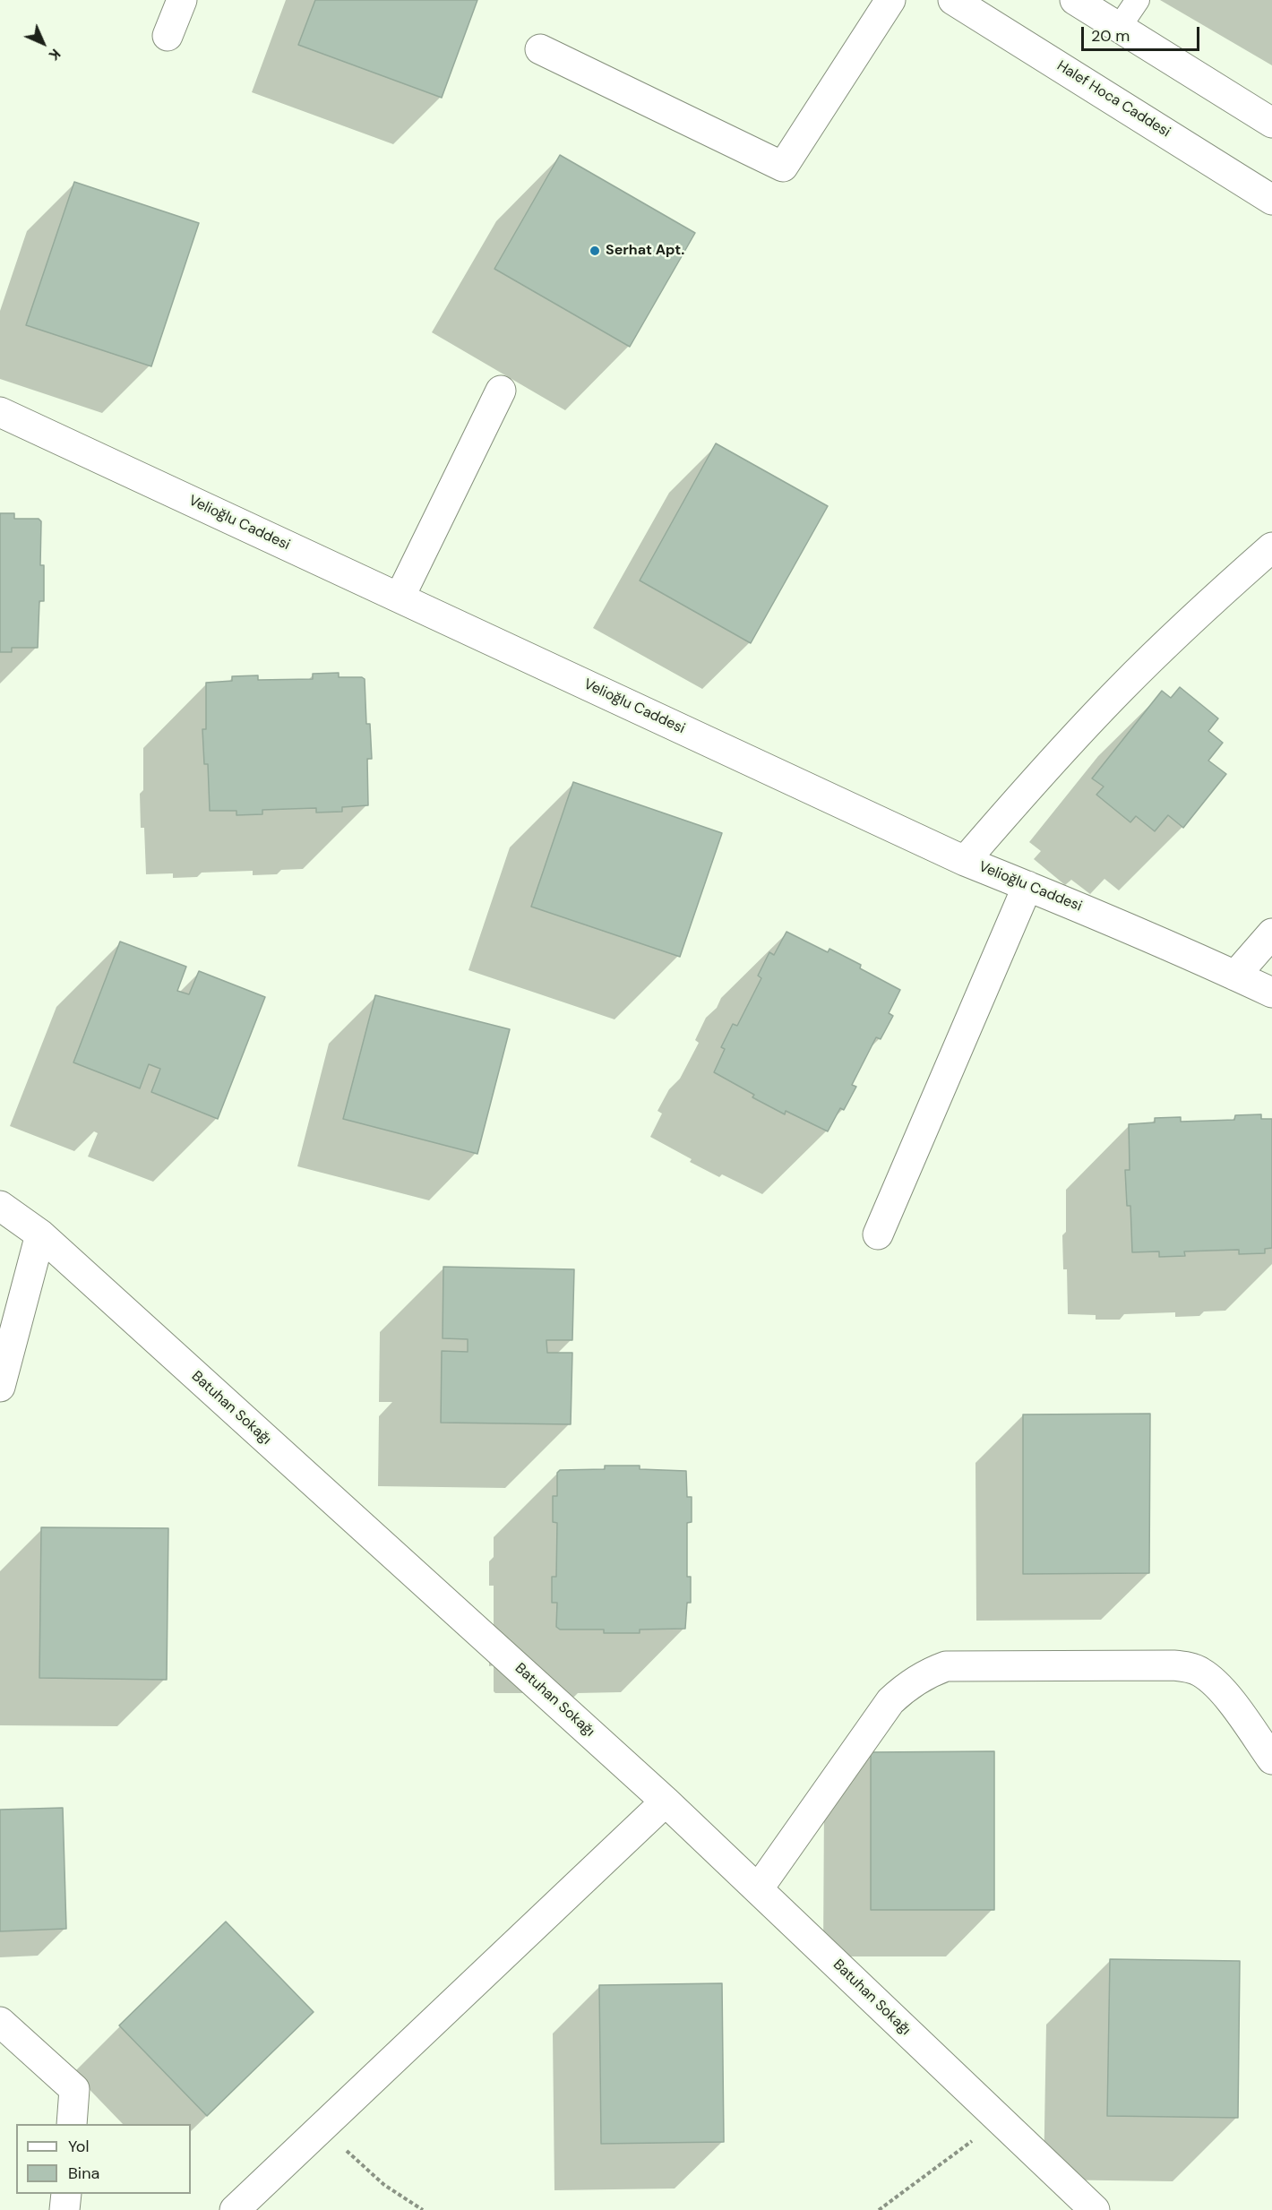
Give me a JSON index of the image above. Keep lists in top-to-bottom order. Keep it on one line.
{"streets":{"street":["Halef Hoca Caddesi","Velioğlu Caddesi","Batuhan Sokağı"]},"places":["Serhat Apt."],"legend":["Yol","Bina"],"scale_bar":"20 m","north":"bottom right"}
